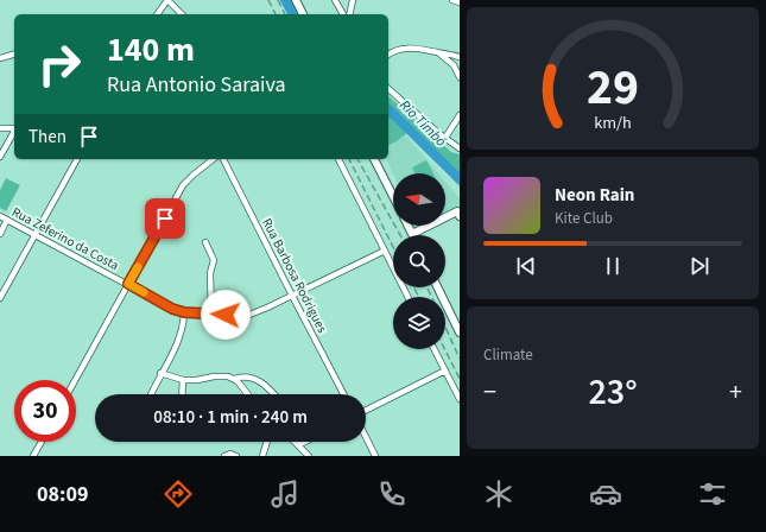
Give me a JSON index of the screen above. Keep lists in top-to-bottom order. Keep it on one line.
{"streets":{"street":["Rua Zeferino da Costa","Rua Barbosa Rodrigues"]},"crossings":[["Rua Zeferino da Costa","Rua Barbosa Rodrigues"]],"water":["Rio Timbó"],"north":"left","page":{"turn":["140 m","Rua Antonio Saraiva"],"then":"Then","song":["Neon Rain","Kite Club"],"tile":"Climate","heat":["−","23°","+"],"limit":"30","trip":"08:10 · 1 min · 240 m","tabs":"08:09","gauge":["29","km/h"]}}
